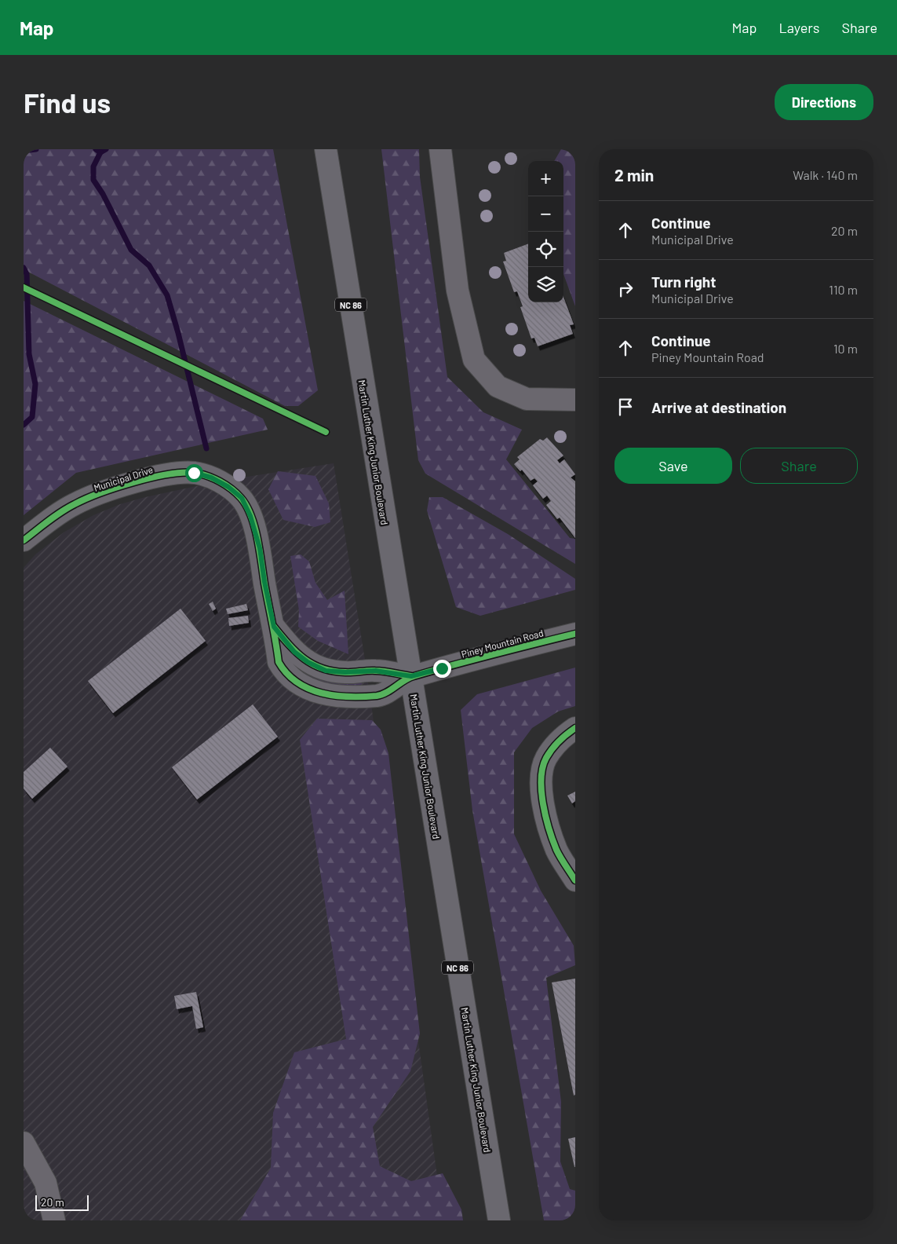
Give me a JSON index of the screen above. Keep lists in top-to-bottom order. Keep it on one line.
{"streets":{"main road":["NC 86","Martin Luther King Junior Boulevard"],"street":["Municipal Drive","Piney Mountain Road"]},"crossings":[["Martin Luther King Junior Boulevard","Municipal Drive"],["Martin Luther King Junior Boulevard","Piney Mountain Road"],["Municipal Drive","Piney Mountain Road"]],"scale_bar":"20 m","page":{"header":"Map","nav":["Map","Layers","Share"],"buttons":["Directions",["Save","Share"]],"title":"Find us","heading":["2 min","Walk · 140 m"],"map_buttons":["+","−"],"list":[["Continue","Municipal Drive","20 m"],["Turn right","Municipal Drive","110 m"],["Continue","Piney Mountain Road","10 m"],"Arrive at destination"],"scale":"20 m"}}
